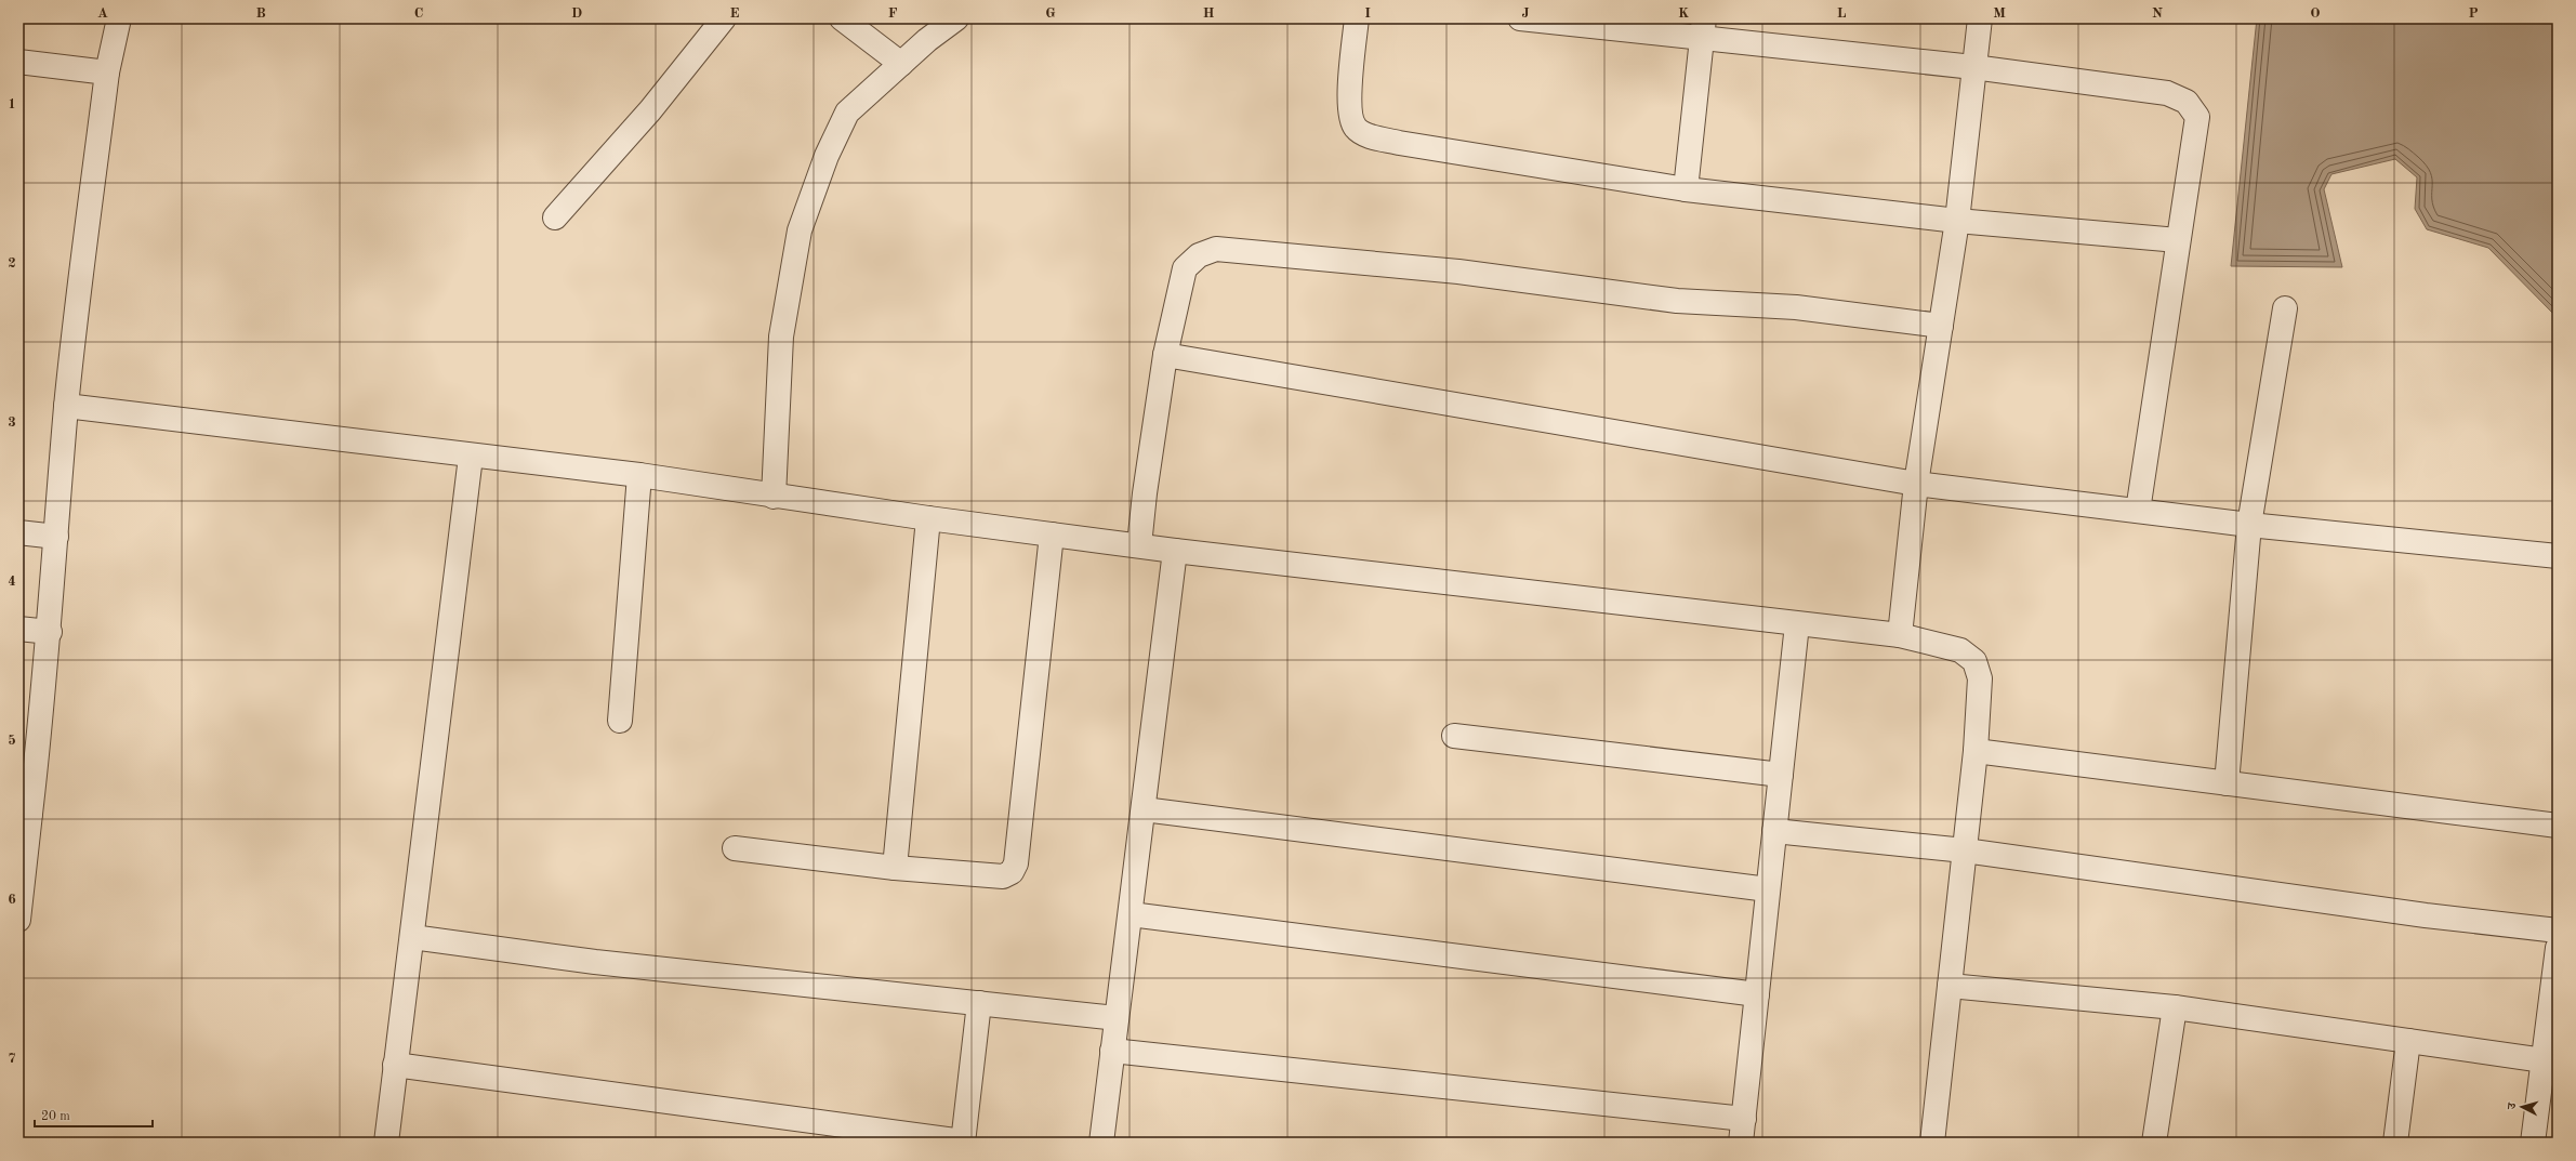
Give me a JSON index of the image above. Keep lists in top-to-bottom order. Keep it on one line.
{"scale_bar":"20 m","north":"left","grid":{"columns":["A","B","C","D","E","F","G","H","I","J","K","L","M","N","O","P"],"rows":["1","2","3","4","5","6","7"]}}
